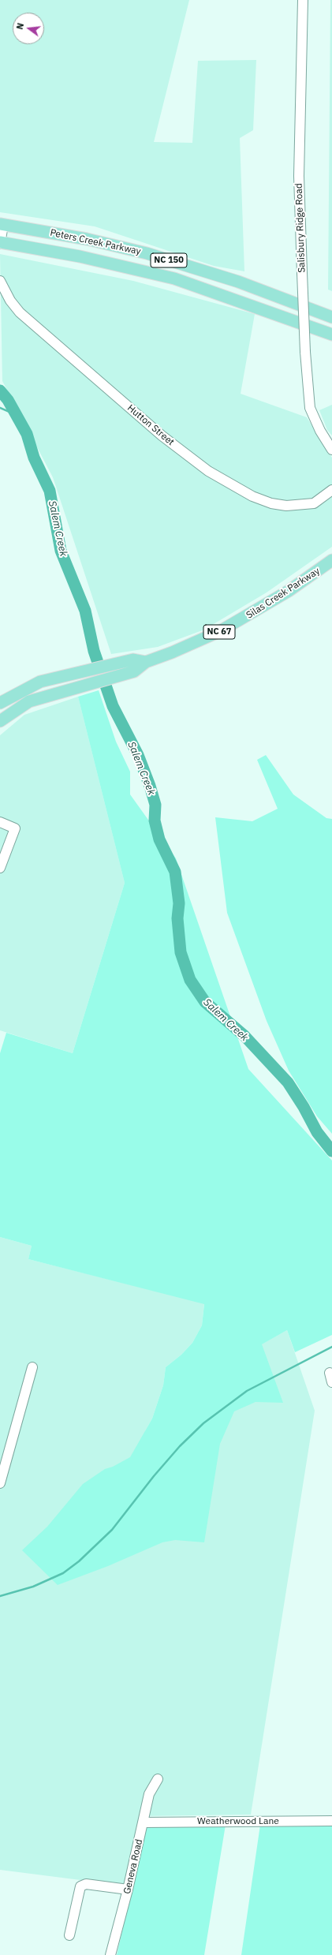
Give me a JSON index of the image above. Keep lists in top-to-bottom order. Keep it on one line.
{"streets":{"main road":["Peters Creek Parkway","NC 150","Silas Creek Parkway","NC 67"],"street":["Salisbury Ridge Road","Hutton Street","Weatherwood Lane","Geneva Road"]},"crossings":[["Weatherwood Lane","Geneva Road"]],"water":["Salem Creek"],"north":"left"}
